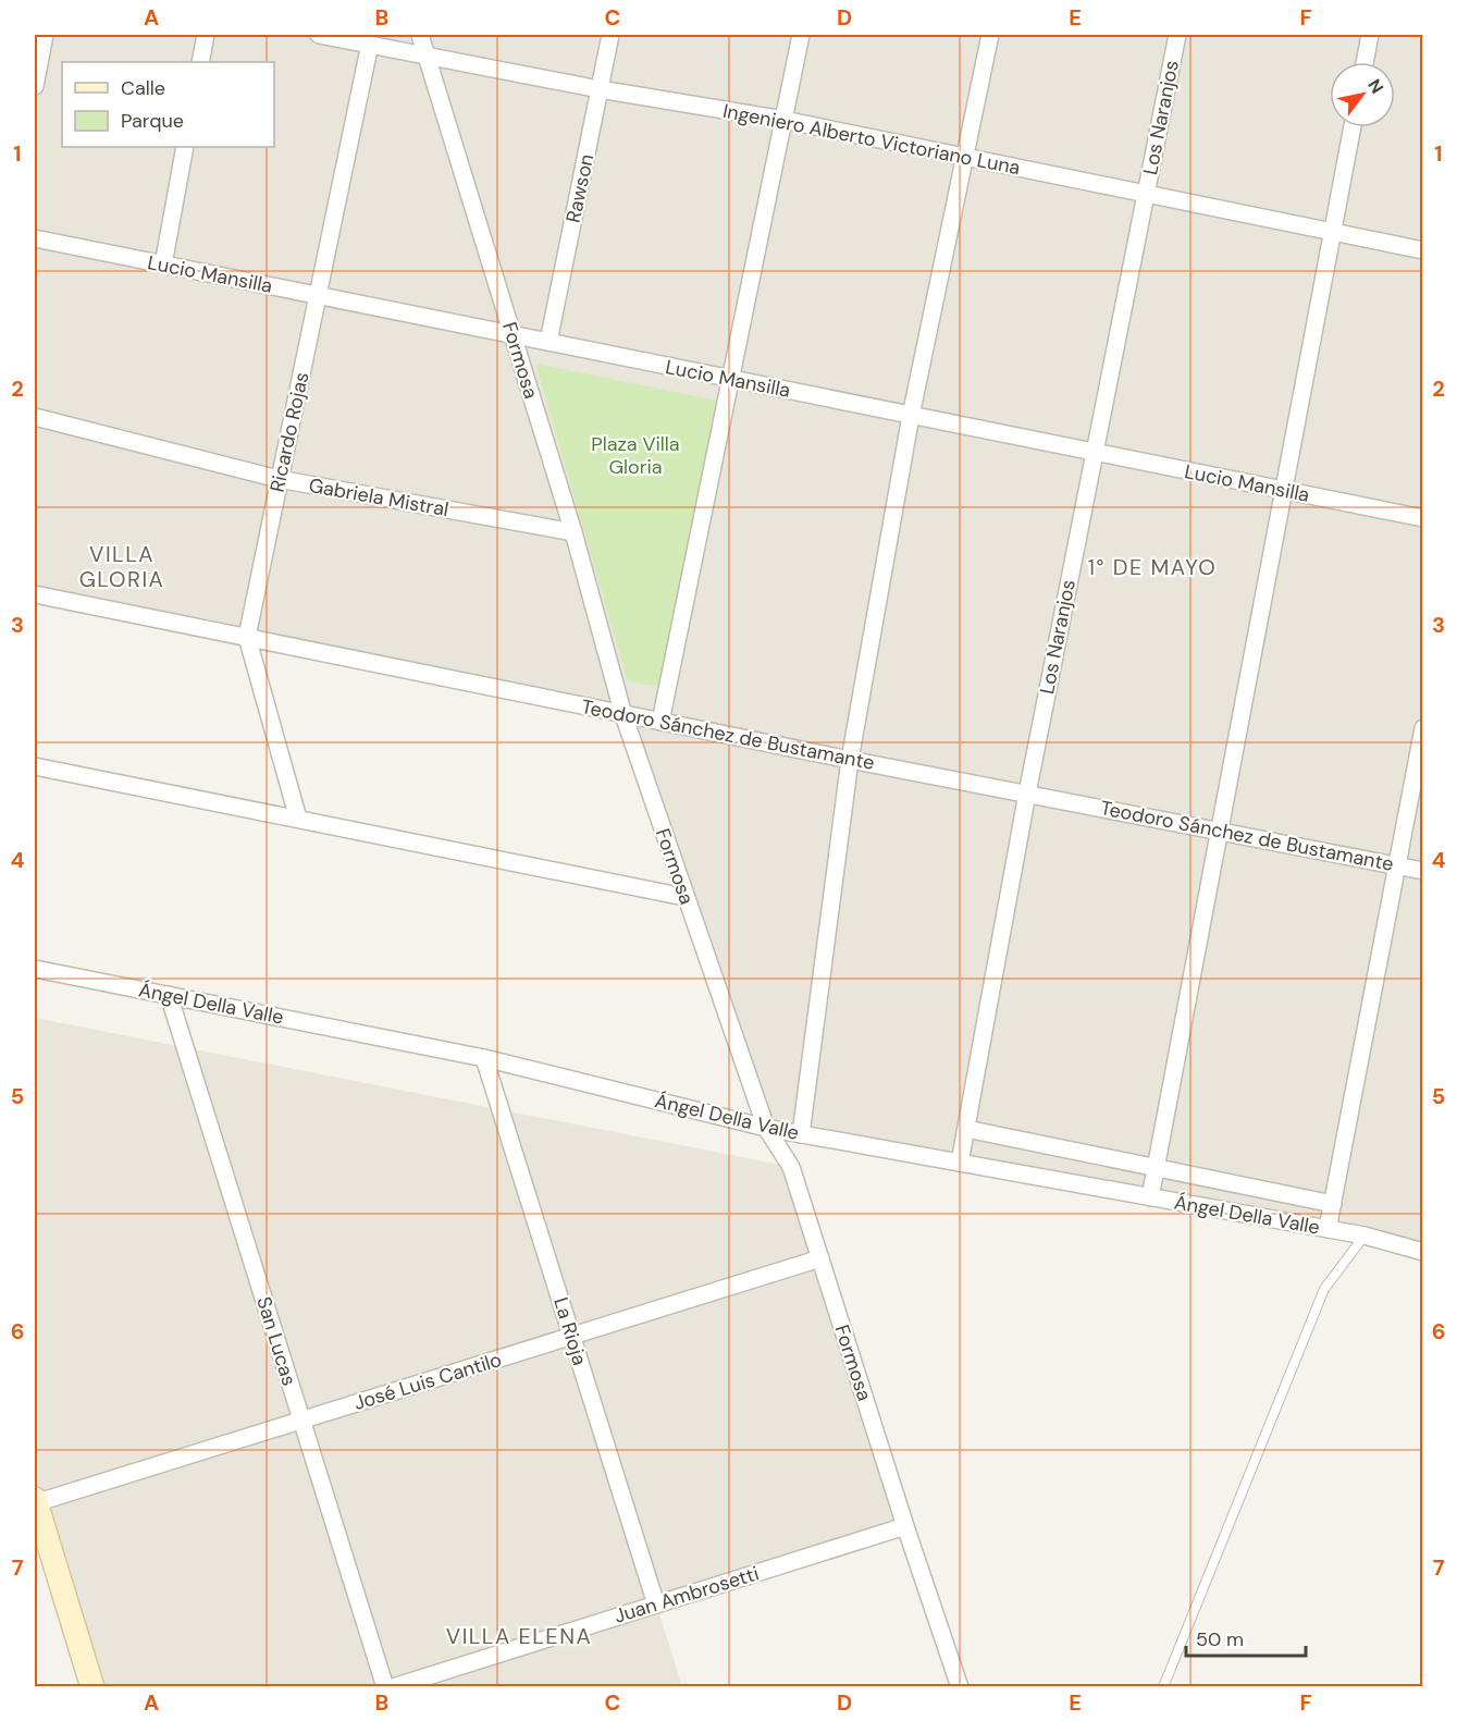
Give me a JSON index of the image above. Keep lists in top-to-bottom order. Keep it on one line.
{"streets":{"street":["Los Naranjos","Ingeniero Alberto Victoriano Luna","Rawson","Lucio Mansilla","Formosa","Ricardo Rojas","Gabriela Mistral","Teodoro Sánchez de Bustamante","Ángel Della Valle","La Rioja","San Lucas","José Luis Cantilo","Juan Ambrosetti"]},"crossings":[["Los Naranjos","Ingeniero Alberto Victoriano Luna"],["Los Naranjos","Lucio Mansilla"],["Los Naranjos","Teodoro Sánchez de Bustamante"],["Los Naranjos","Ángel Della Valle"],["Ingeniero Alberto Victoriano Luna","Rawson"],["Ingeniero Alberto Victoriano Luna","Formosa"],["Ingeniero Alberto Victoriano Luna","Ricardo Rojas"],["Rawson","Lucio Mansilla"],["Lucio Mansilla","Formosa"],["Lucio Mansilla","Ricardo Rojas"],["Formosa","Gabriela Mistral"],["Formosa","Teodoro Sánchez de Bustamante"],["Formosa","Ángel Della Valle"],["Formosa","José Luis Cantilo"],["Formosa","Juan Ambrosetti"],["Ricardo Rojas","Gabriela Mistral"],["Ricardo Rojas","Teodoro Sánchez de Bustamante"],["Ángel Della Valle","La Rioja"],["Ángel Della Valle","San Lucas"],["La Rioja","José Luis Cantilo"],["La Rioja","Juan Ambrosetti"],["San Lucas","José Luis Cantilo"]],"districts":["VILLA GLORIA","1° DE MAYO","VILLA ELENA"],"parks":["Plaza Villa Gloria"],"legend":["Calle","Parque"],"scale_bar":"50 m","north":"top right","grid":{"columns":["A","B","C","D","E","F"],"rows":["1","2","3","4","5","6","7"]}}
